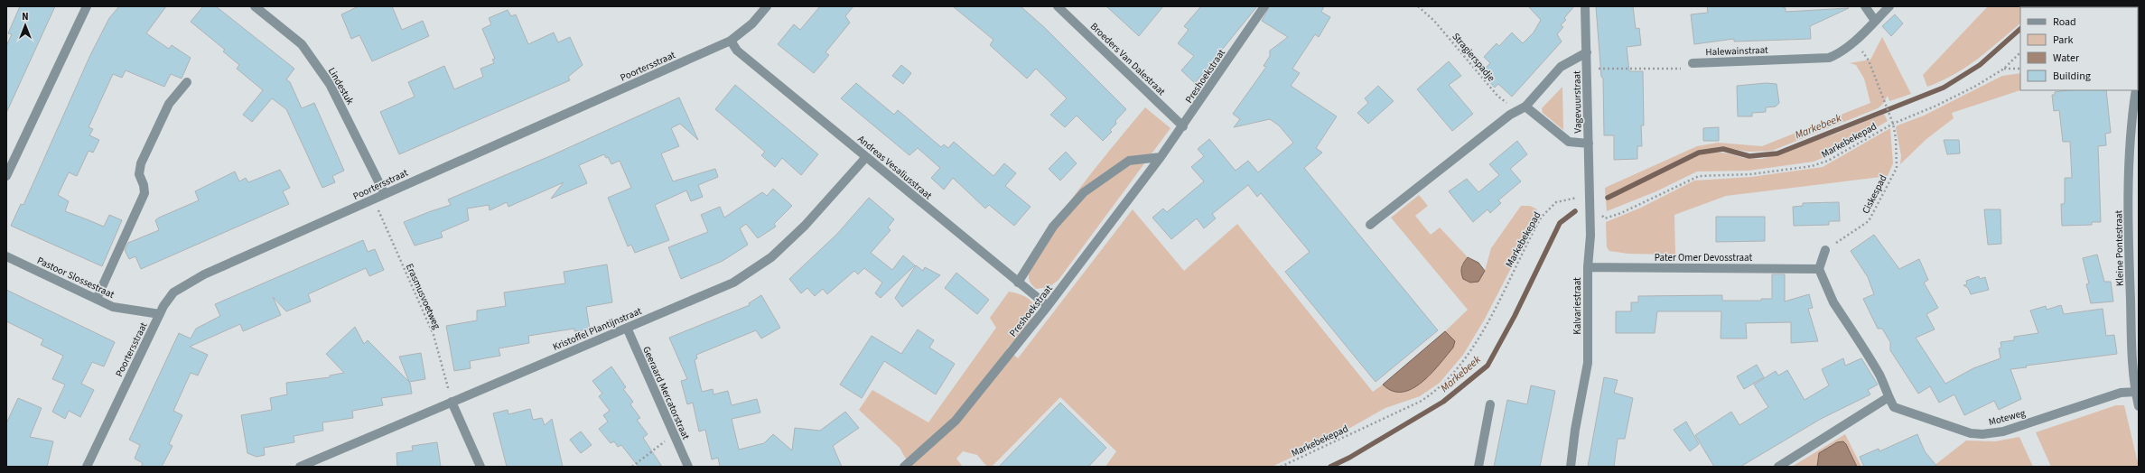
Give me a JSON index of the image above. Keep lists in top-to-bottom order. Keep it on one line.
{"streets":{"street":["Halewainstraat","Broeders Van Dalestraat","Poortersstraat","Preshoekstraat","Lindestuk","Vagevuurstraat","Andreas Vesaliusstraat","Kleine Pontestraat","Pater Omer Devosstraat","Pastoor Slossestraat","Kalvariestraat","Kristoffel Plantijnstraat","Geeraard Mercatorstraat","Moteweg"],"path":["Stragierspadje","Markebekepad","Ciskespad","Erasmusvoetweg"]},"crossings":[["Halewainstraat","Vagevuurstraat"],["Stragierspadje","Vagevuurstraat"],["Broeders Van Dalestraat","Preshoekstraat"],["Poortersstraat","Lindestuk"],["Poortersstraat","Andreas Vesaliusstraat"],["Poortersstraat","Pastoor Slossestraat"],["Poortersstraat","Erasmusvoetweg"],["Preshoekstraat","Andreas Vesaliusstraat"],["Vagevuurstraat","Kalvariestraat"],["Markebekepad","Ciskespad"],["Markebekepad","Kalvariestraat"],["Andreas Vesaliusstraat","Kristoffel Plantijnstraat"],["Kleine Pontestraat","Moteweg"],["Pater Omer Devosstraat","Kalvariestraat"],["Pater Omer Devosstraat","Moteweg"],["Erasmusvoetweg","Kristoffel Plantijnstraat"],["Kristoffel Plantijnstraat","Geeraard Mercatorstraat"]],"water":["Markebeek"],"legend":["Road","Park","Water","Building"],"north":"top"}
